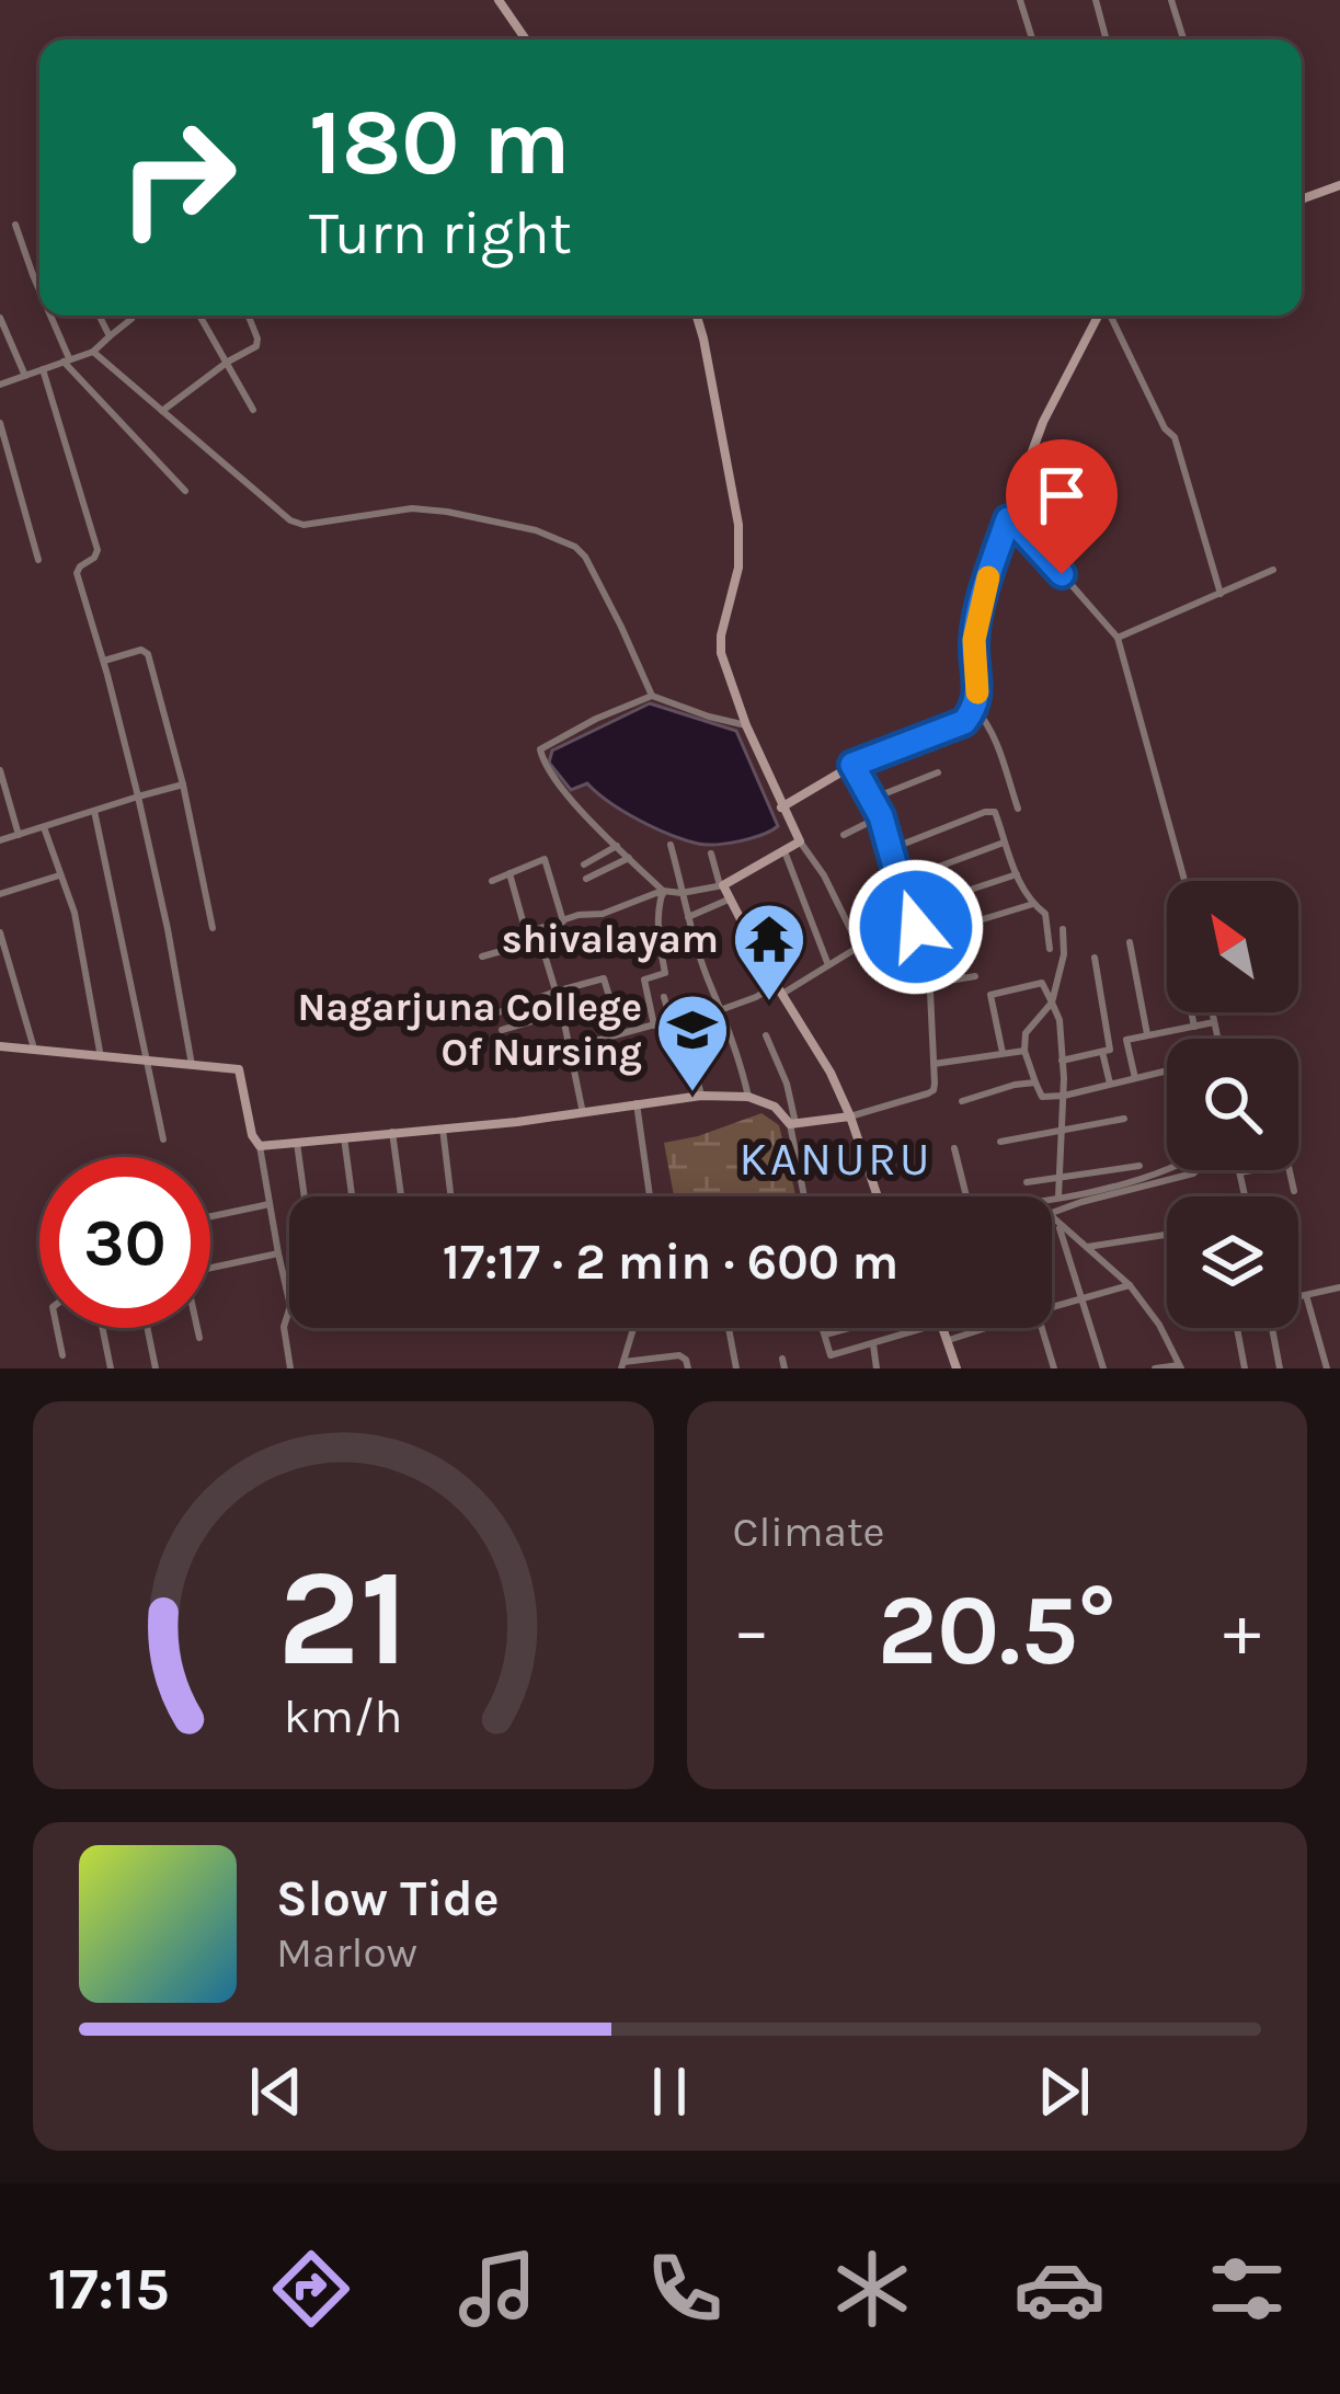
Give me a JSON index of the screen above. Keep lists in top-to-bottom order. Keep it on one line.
{"districts":["KANURU"],"places":{"temple":["shivalayam"],"school or university":["Nagarjuna College Of Nursing"]},"north":"top left","page":{"turn":["180 m","Turn right"],"limit":"30","trip":"17:17 · 2 min · 600 m","tile":"Climate","heat":["−","20.5°","+"],"song":["Slow Tide","Marlow"],"tabs":"17:15","gauge":["21","km/h"]}}
